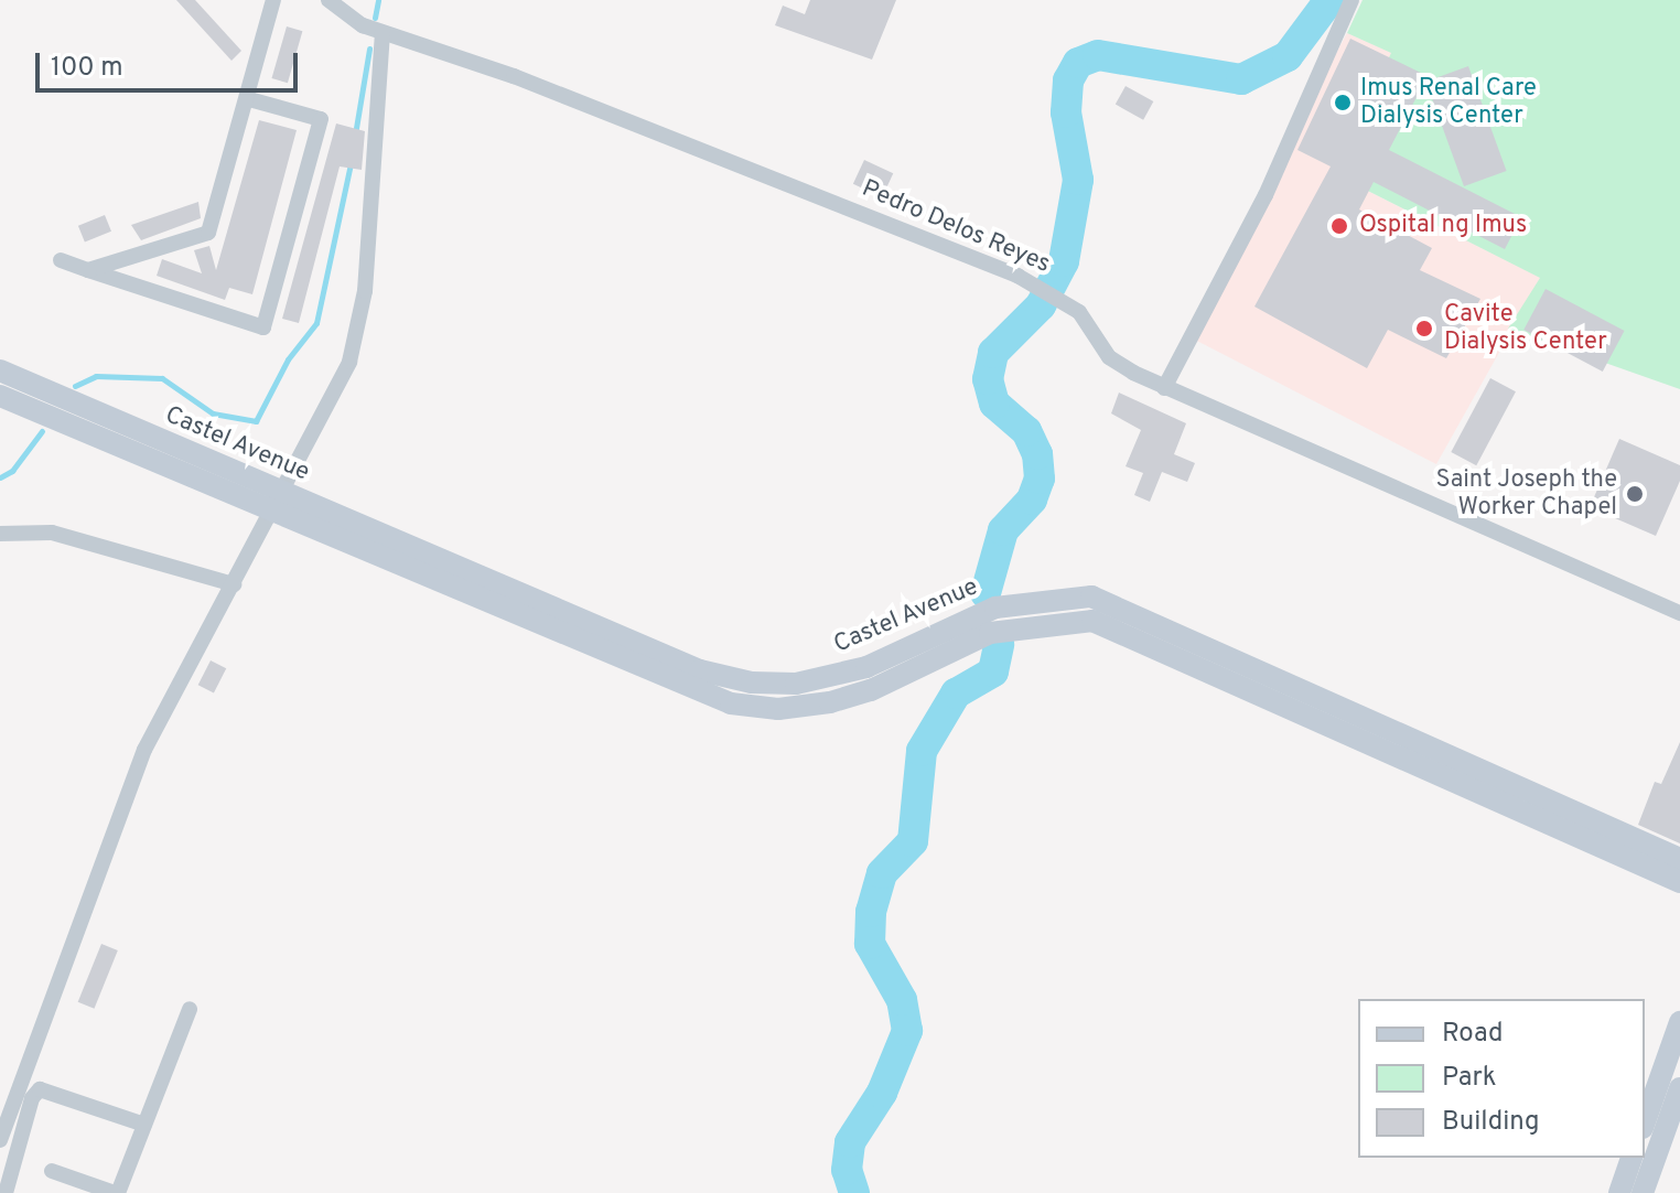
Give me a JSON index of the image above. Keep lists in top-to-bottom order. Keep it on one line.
{"streets":{"street":["Pedro Delos Reyes","Castel Avenue"]},"places":["Imus Renal Care Dialysis Center","Ospital ng Imus","Cavite Dialysis Center","Saint Joseph the Worker Chapel"],"legend":["Road","Park","Building"],"scale_bar":"100 m"}
